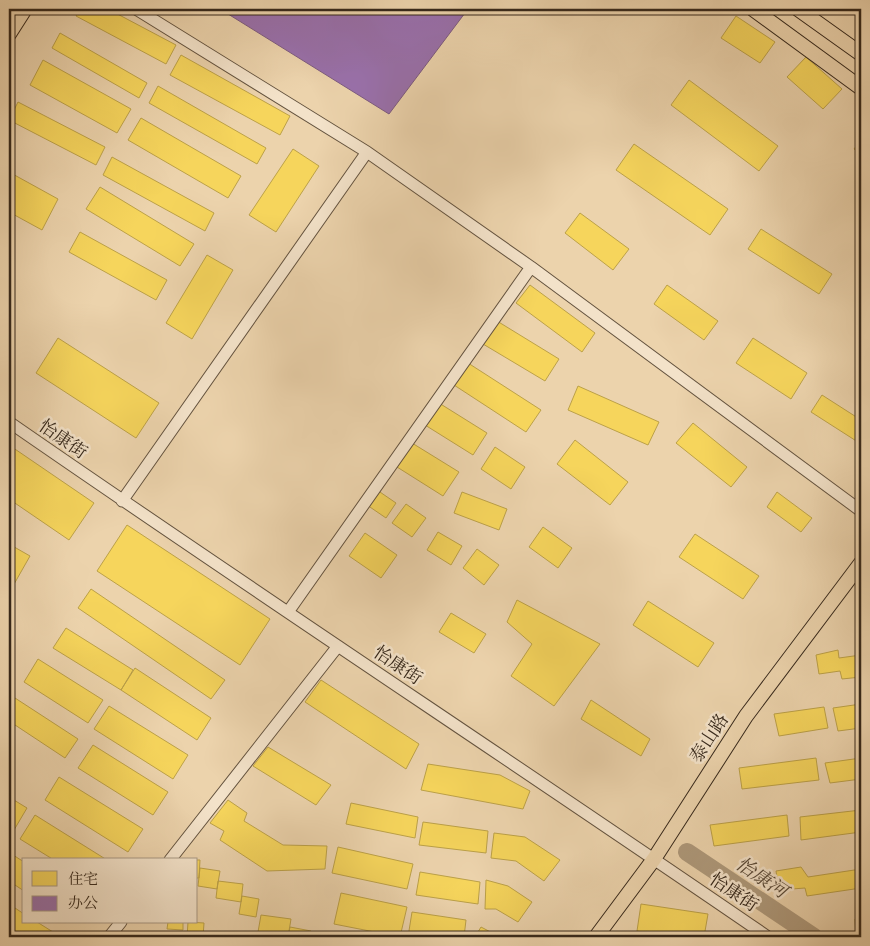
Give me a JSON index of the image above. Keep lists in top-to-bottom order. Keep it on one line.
{"streets":{"main road":["泰山路"],"street":["怡康街"]},"crossings":[["怡康街","泰山路"]],"water":["怡康河"],"legend":["住宅","办公"]}
